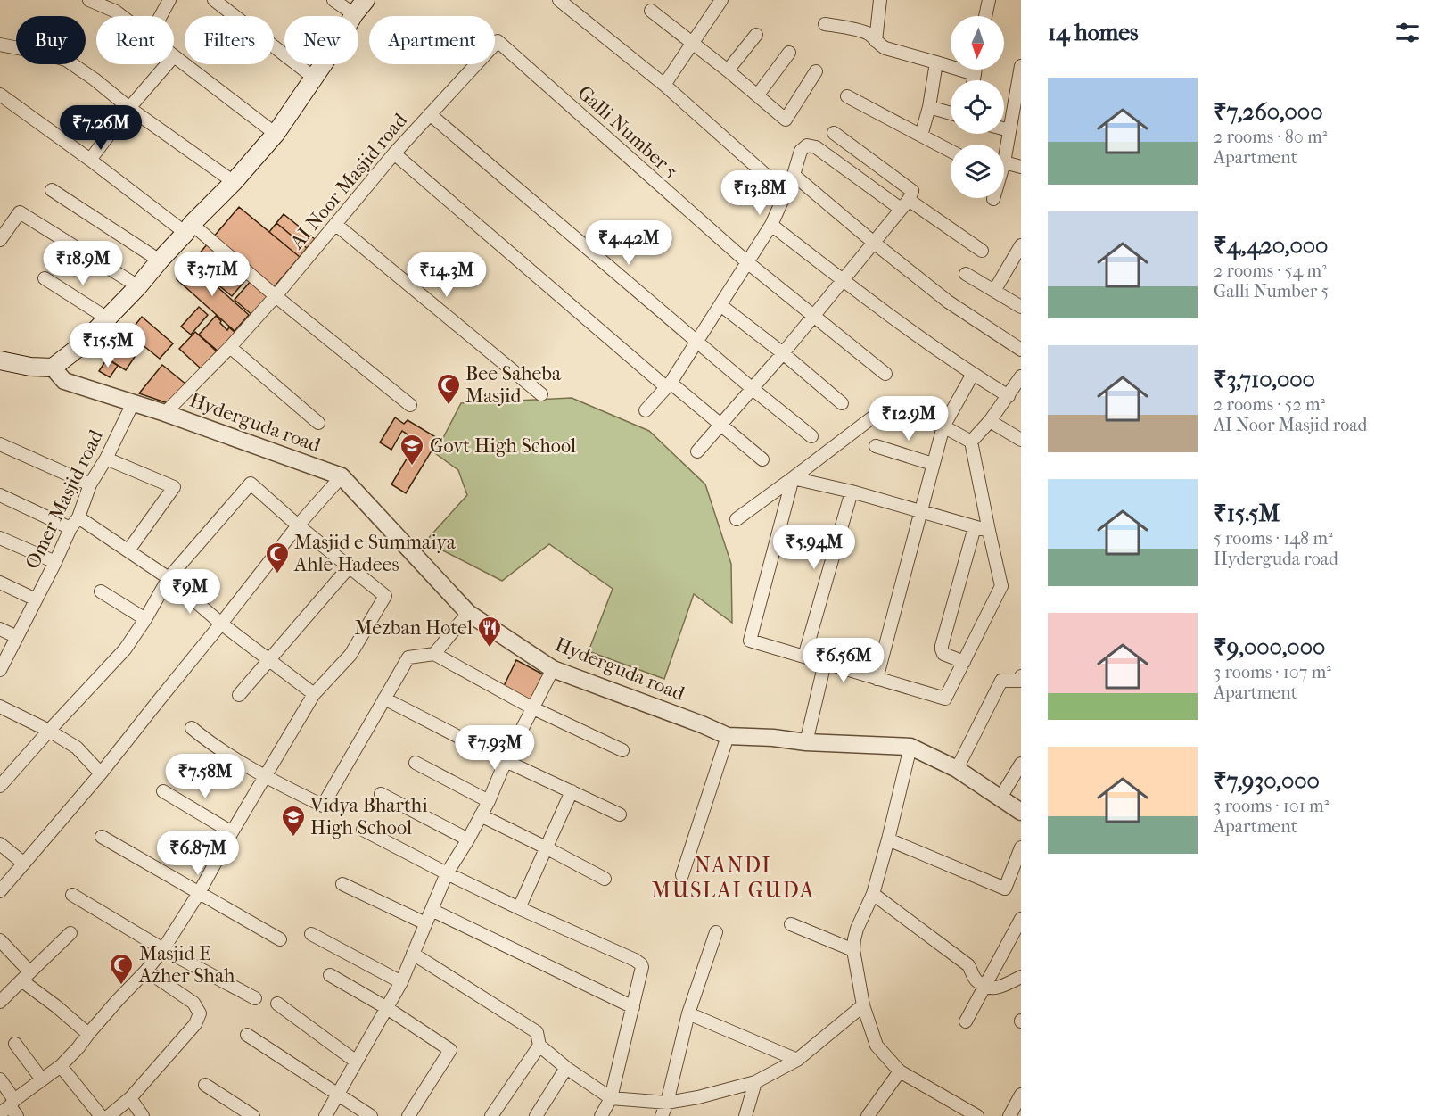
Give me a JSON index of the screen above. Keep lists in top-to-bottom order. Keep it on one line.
{"streets":{"street":["Galli Number 5","AI Noor Masjid road","Hyderguda road","Omer Masjid road"]},"crossings":[["Galli Number 5","AI Noor Masjid road"],["AI Noor Masjid road","Hyderguda road"],["Hyderguda road","Omer Masjid road"]],"districts":["NANDI MUSLAI GUDA"],"places":{"mosque":["Bee Saheba Masjid","Masjid e Summaiya Ahle Hadees","Masjid E Azher Shah"],"school or university":["Govt High School","Vidya Bharthi High School"],"restaurant":["Mezban Hotel"]},"north":"bottom","page":{"heading":"14 homes","chip":["Buy","Rent","Filters","New","Apartment"],"list":[{"name":"₹7,260,000","note":"2 rooms · 80 m² · Apartment"},{"name":"₹4,420,000","note":"2 rooms · 54 m² · Galli Number 5"},{"name":"₹3,710,000","note":"2 rooms · 52 m² · AI Noor Masjid road"},{"name":"₹15.5M","note":"5 rooms · 148 m² · Hyderguda road"},{"name":"₹9,000,000","note":"3 rooms · 107 m² · Apartment"},{"name":"₹7,930,000","note":"3 rooms · 101 m² · Apartment"}],"price":["₹7.26M","₹13.8M","₹4.42M","₹18.9M","₹3.71M","₹14.3M","₹15.5M","₹12.9M","₹5.94M","₹9M","₹6.56M","₹7.93M","₹7.58M","₹6.87M"]}}
